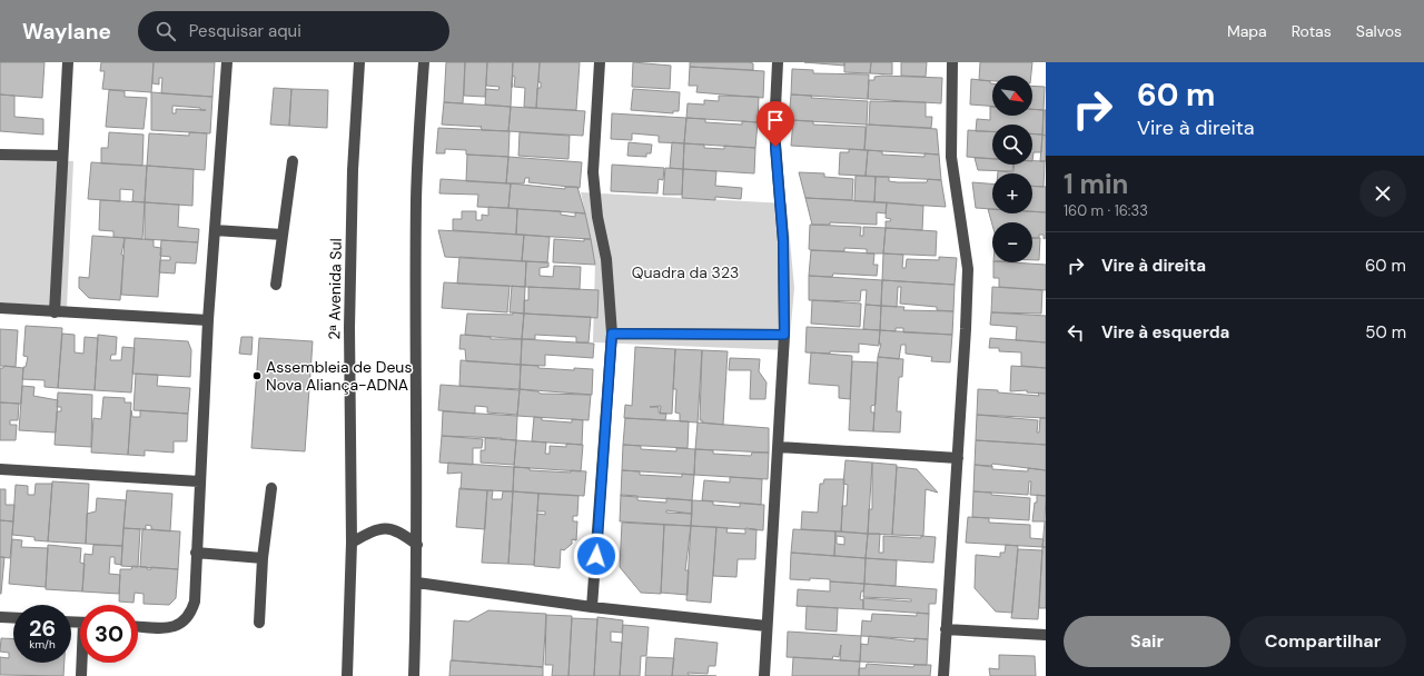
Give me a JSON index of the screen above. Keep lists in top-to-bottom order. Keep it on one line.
{"streets":{"street":["2ᵃ Avenida Sul"]},"parks":["Quadra da 323"],"places":["Assembleia de Deus Nova Aliança-ADNA"],"north":"bottom right","page":{"header":"Waylane","search":"Pesquisar aqui","nav":["Mapa","Rotas","Salvos"],"turn":["60 m","Vire à direita"],"map_buttons":["+","−"],"heading":["1 min","160 m · 16:33"],"list":[{"name":"Vire à direita","value":"60 m"},{"name":"Vire à esquerda","value":"50 m"}],"speed":"26 km/h","limit":"30","buttons":["Sair","Compartilhar"]}}
